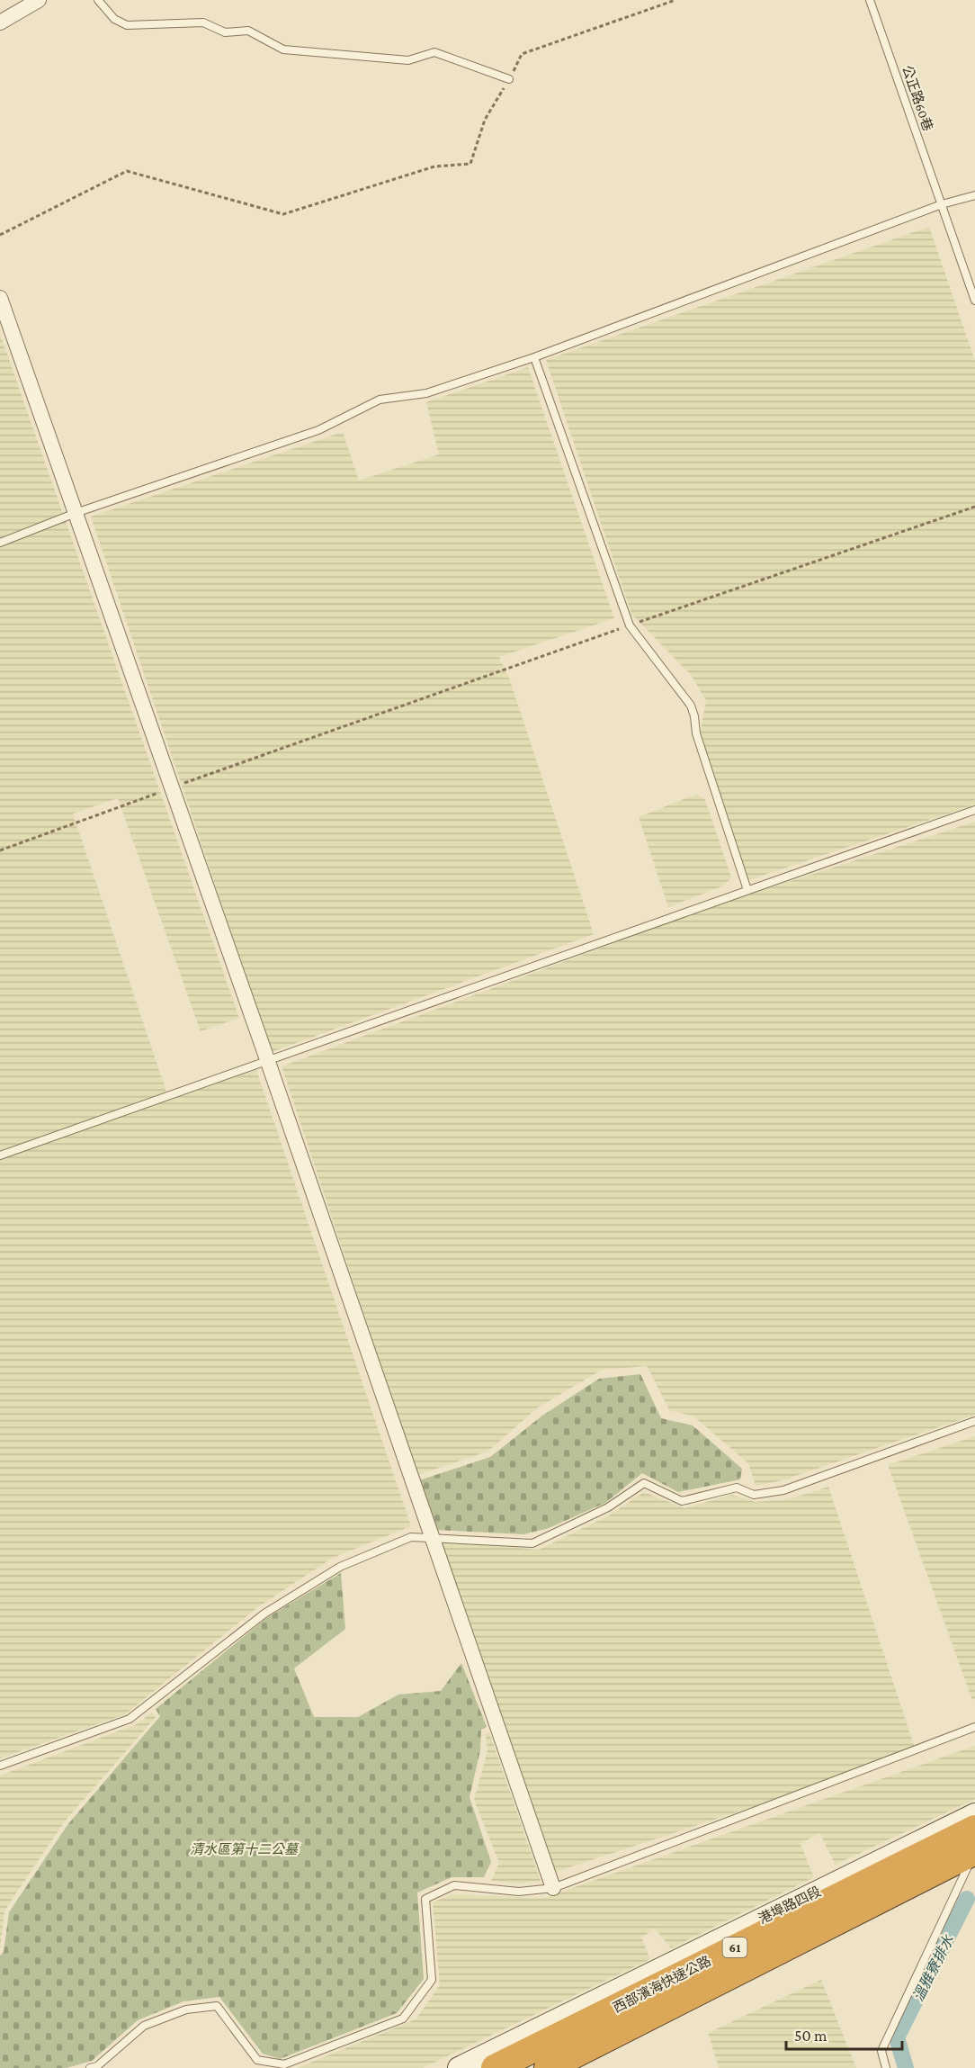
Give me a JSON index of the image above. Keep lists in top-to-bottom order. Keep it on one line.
{"streets":{"highway":["61","西部濱海快速公路"],"street":["港埠路四段"],"lane":["公正路60巷"]},"water":["溫雅寮排水"],"parks":["清水區第十二公墓"],"scale_bar":"50 m"}
